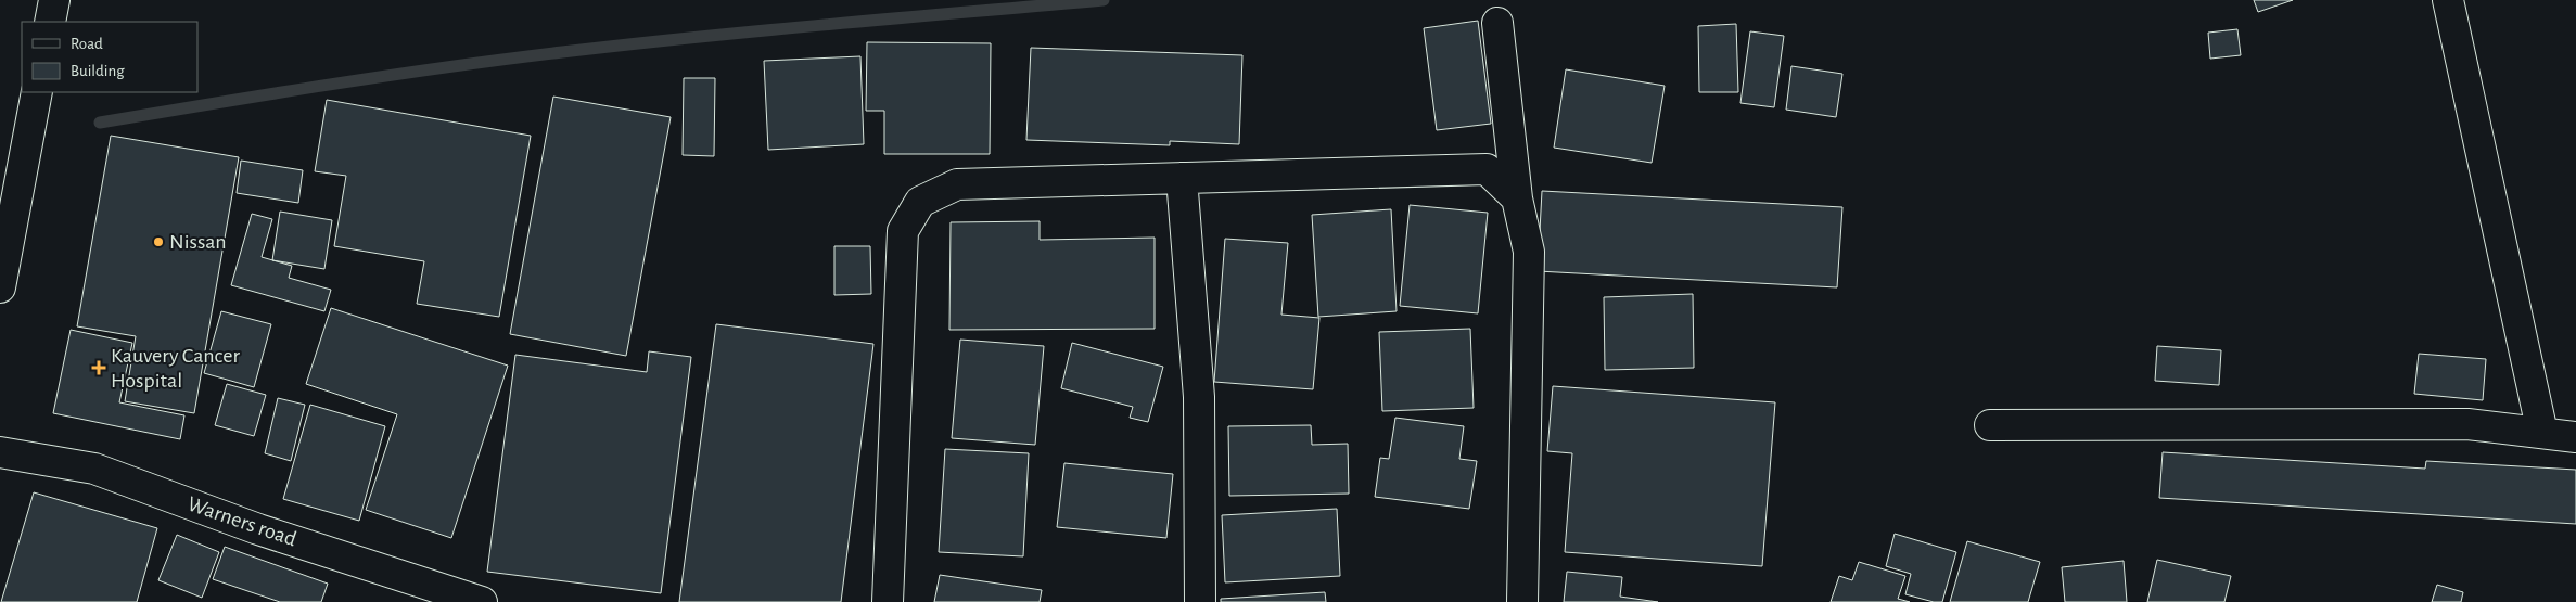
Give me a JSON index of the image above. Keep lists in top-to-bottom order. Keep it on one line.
{"streets":{"street":["Warners road"]},"places":{"other":["Nissan"],"health":["Kauvery Cancer Hospital"]},"legend":["Road","Building"]}
